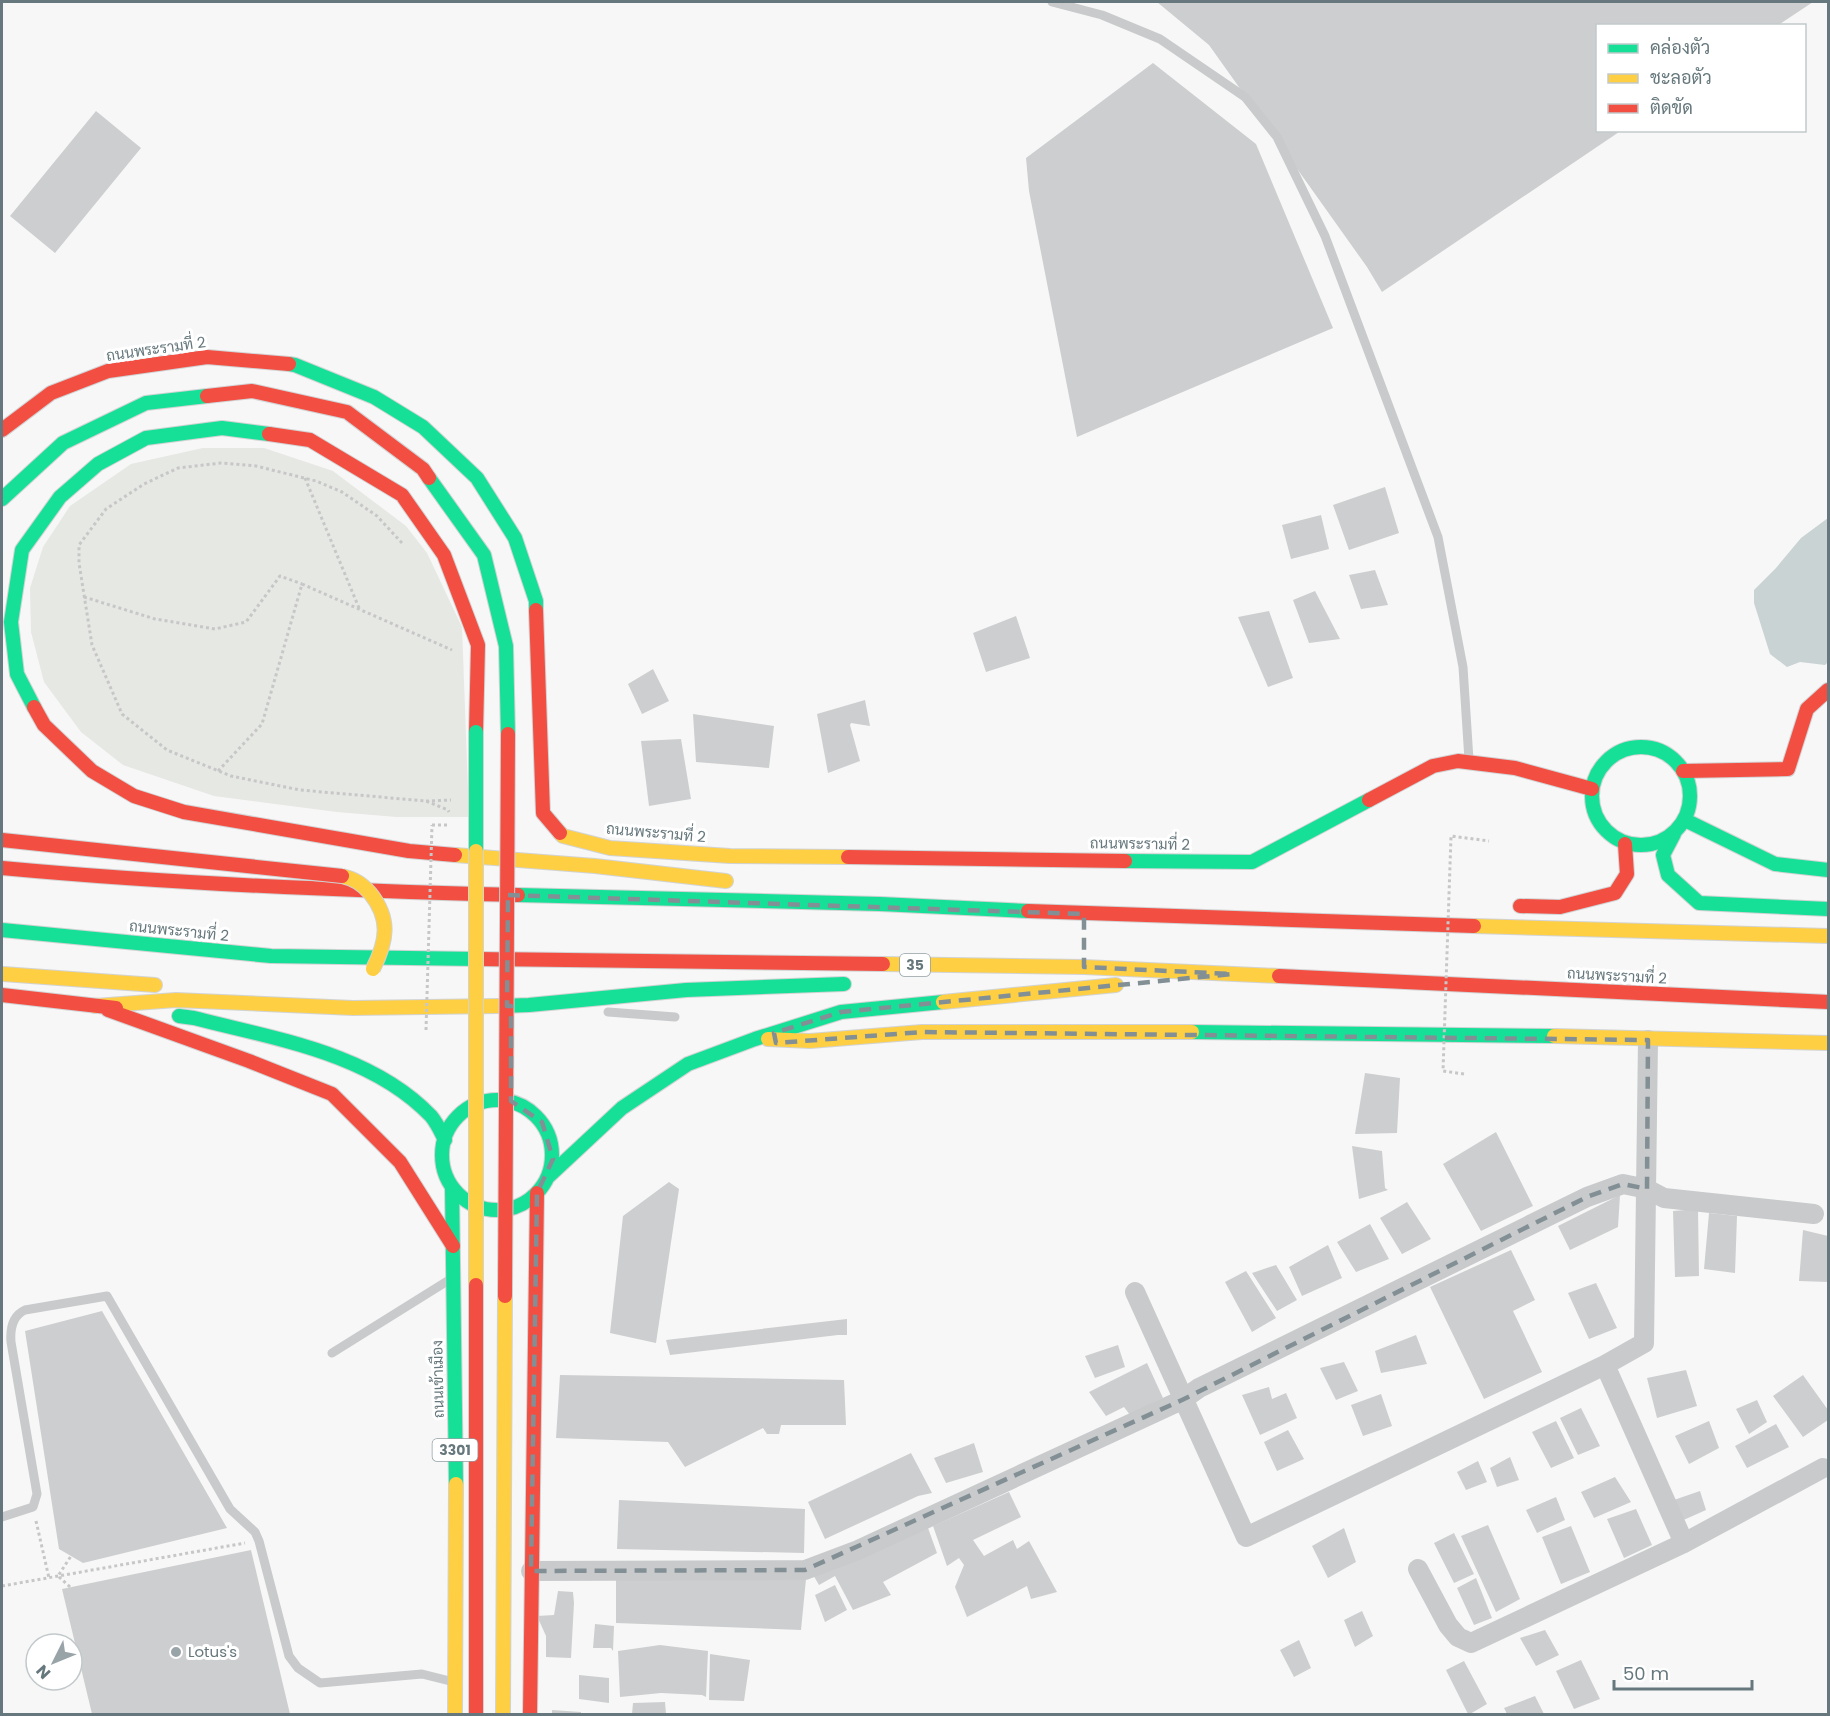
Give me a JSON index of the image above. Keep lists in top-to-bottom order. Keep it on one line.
{"streets":{"main road":["ถนนพระรามที่ 2","35","ถนนเข้าเมือง","3301"]},"places":["Lotus's"],"legend":["คล่องตัว","ชะลอตัว","ติดขัด"],"scale_bar":"50 m","north":"bottom left"}
